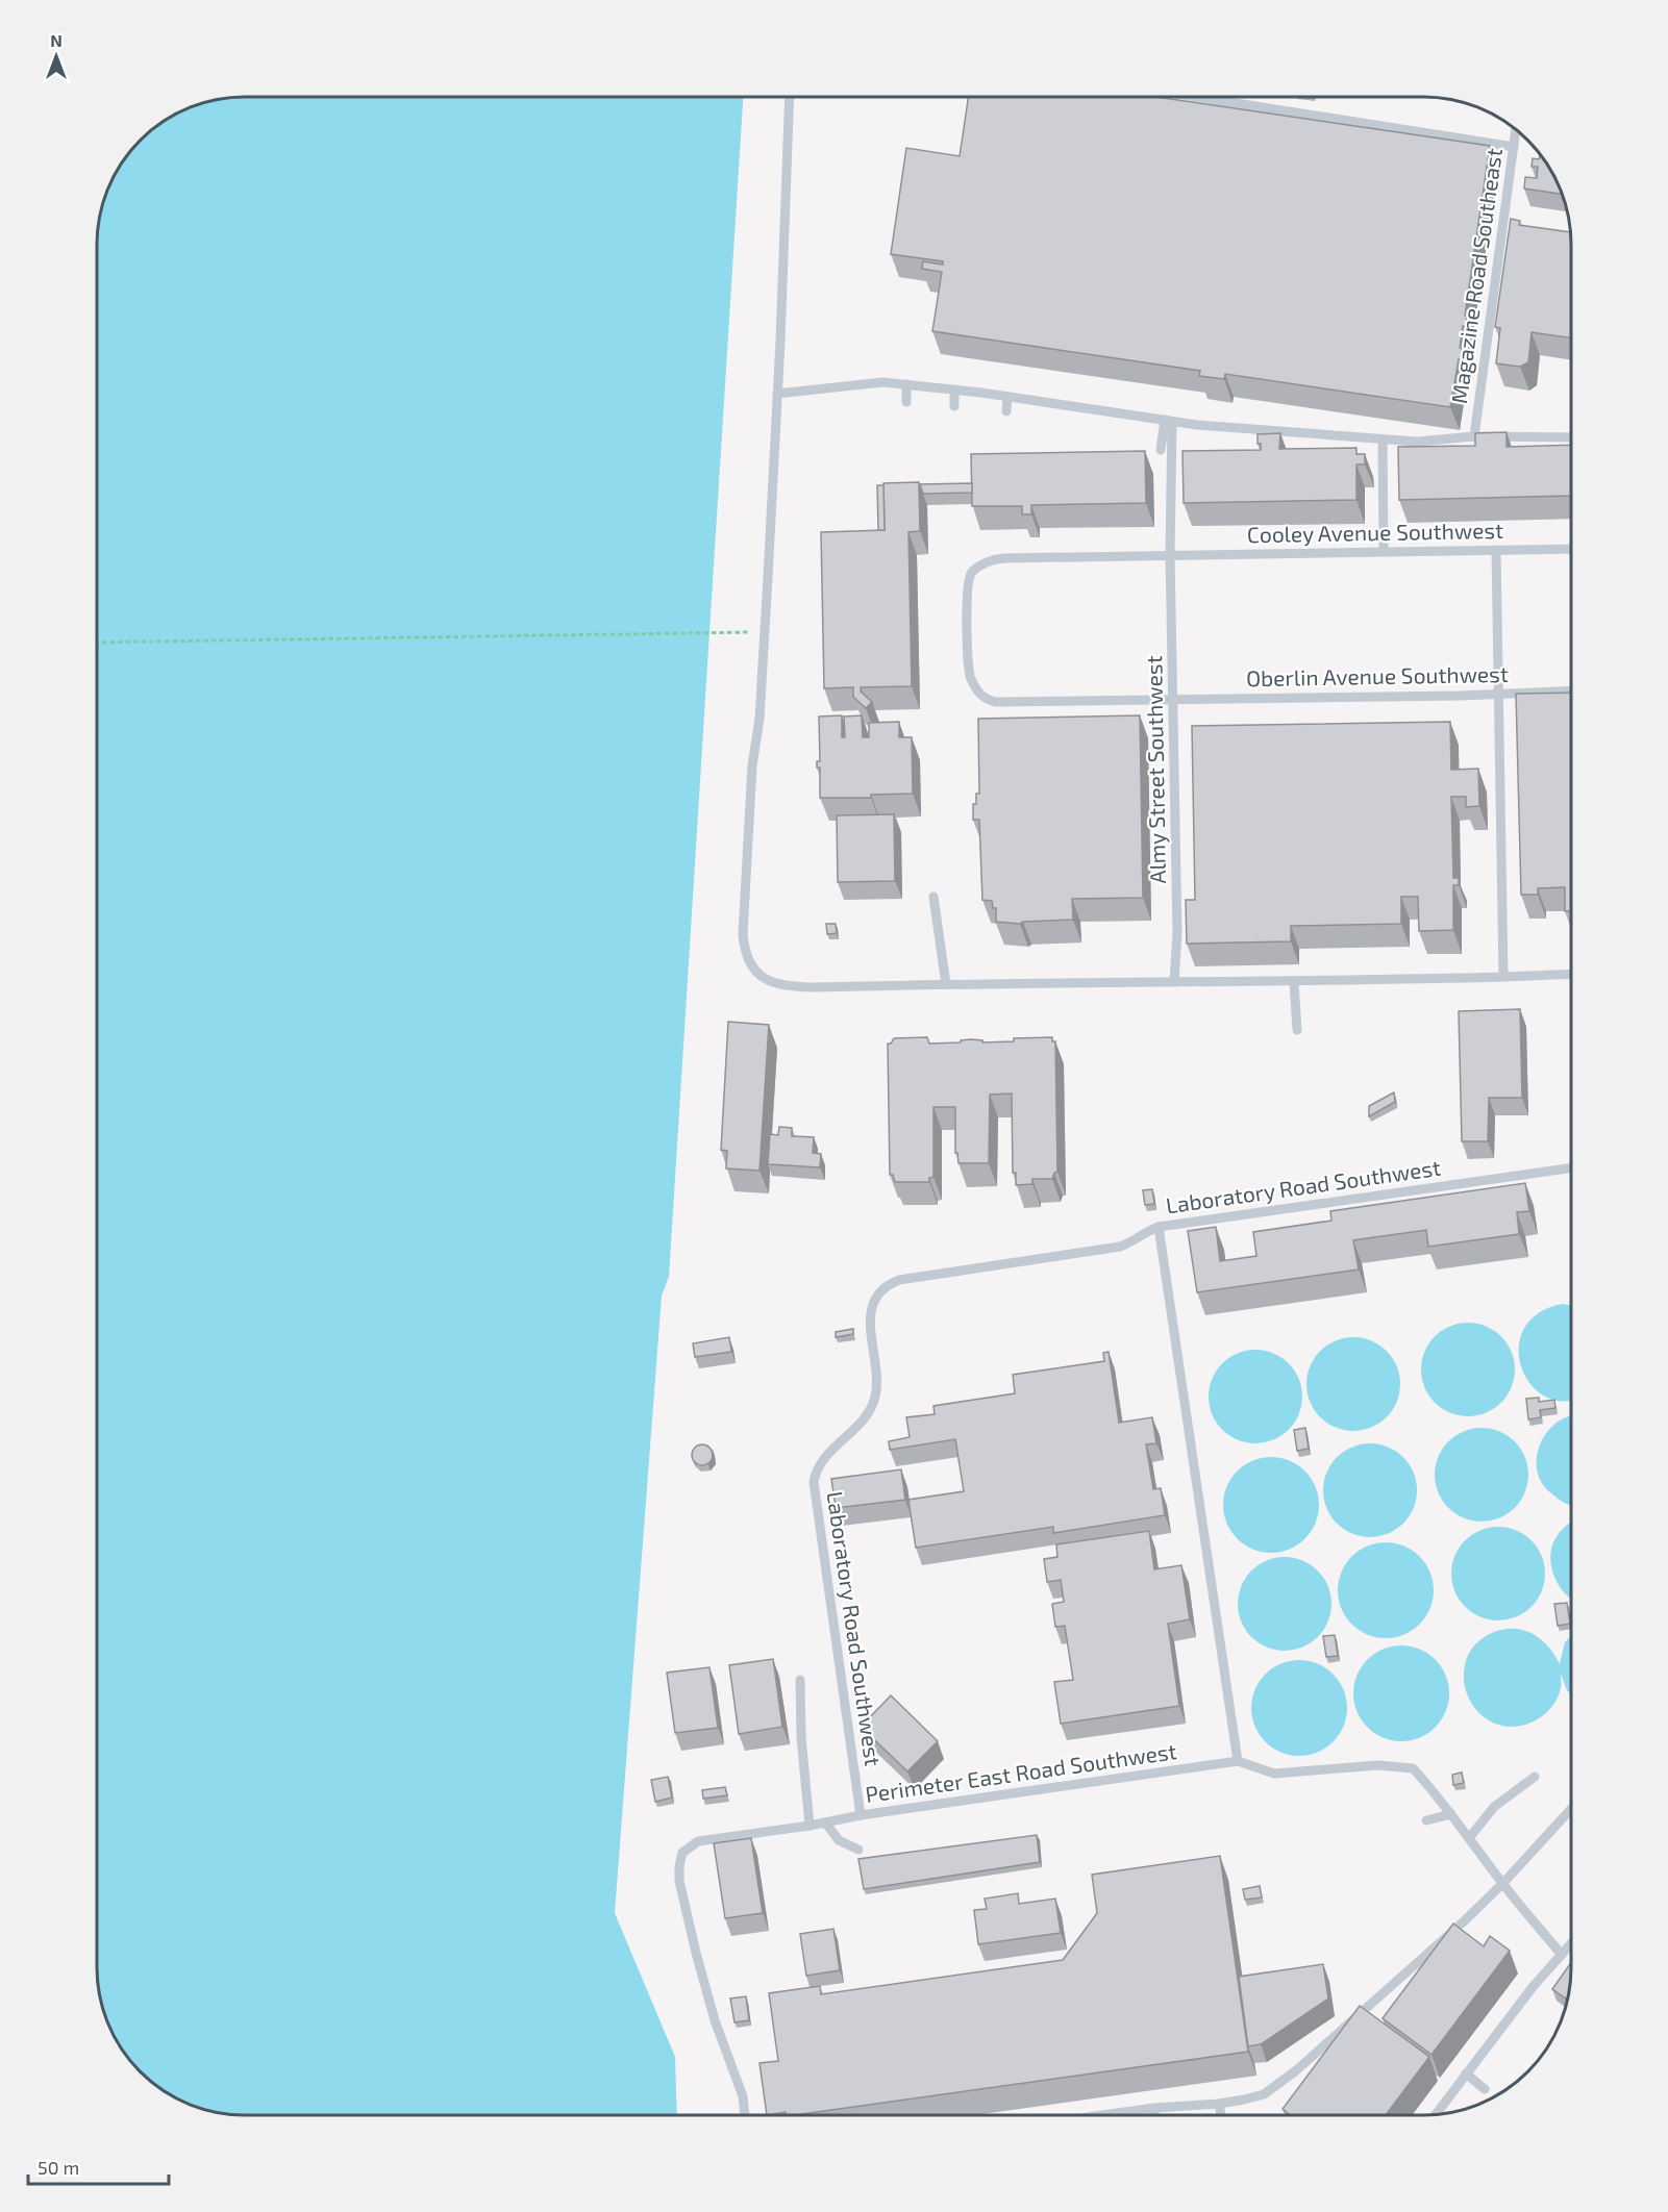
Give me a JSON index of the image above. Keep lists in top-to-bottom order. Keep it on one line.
{"streets":{"lane":["Magazine Road Southeast","Cooley Avenue Southwest","Oberlin Avenue Southwest","Almy Street Southwest","Laboratory Road Southwest","Perimeter East Road Southwest"]},"crossings":[["Cooley Avenue Southwest","Oberlin Avenue Southwest"],["Cooley Avenue Southwest","Almy Street Southwest"],["Oberlin Avenue Southwest","Almy Street Southwest"],["Laboratory Road Southwest","Perimeter East Road Southwest"]],"scale_bar":"50 m","north":"top"}
